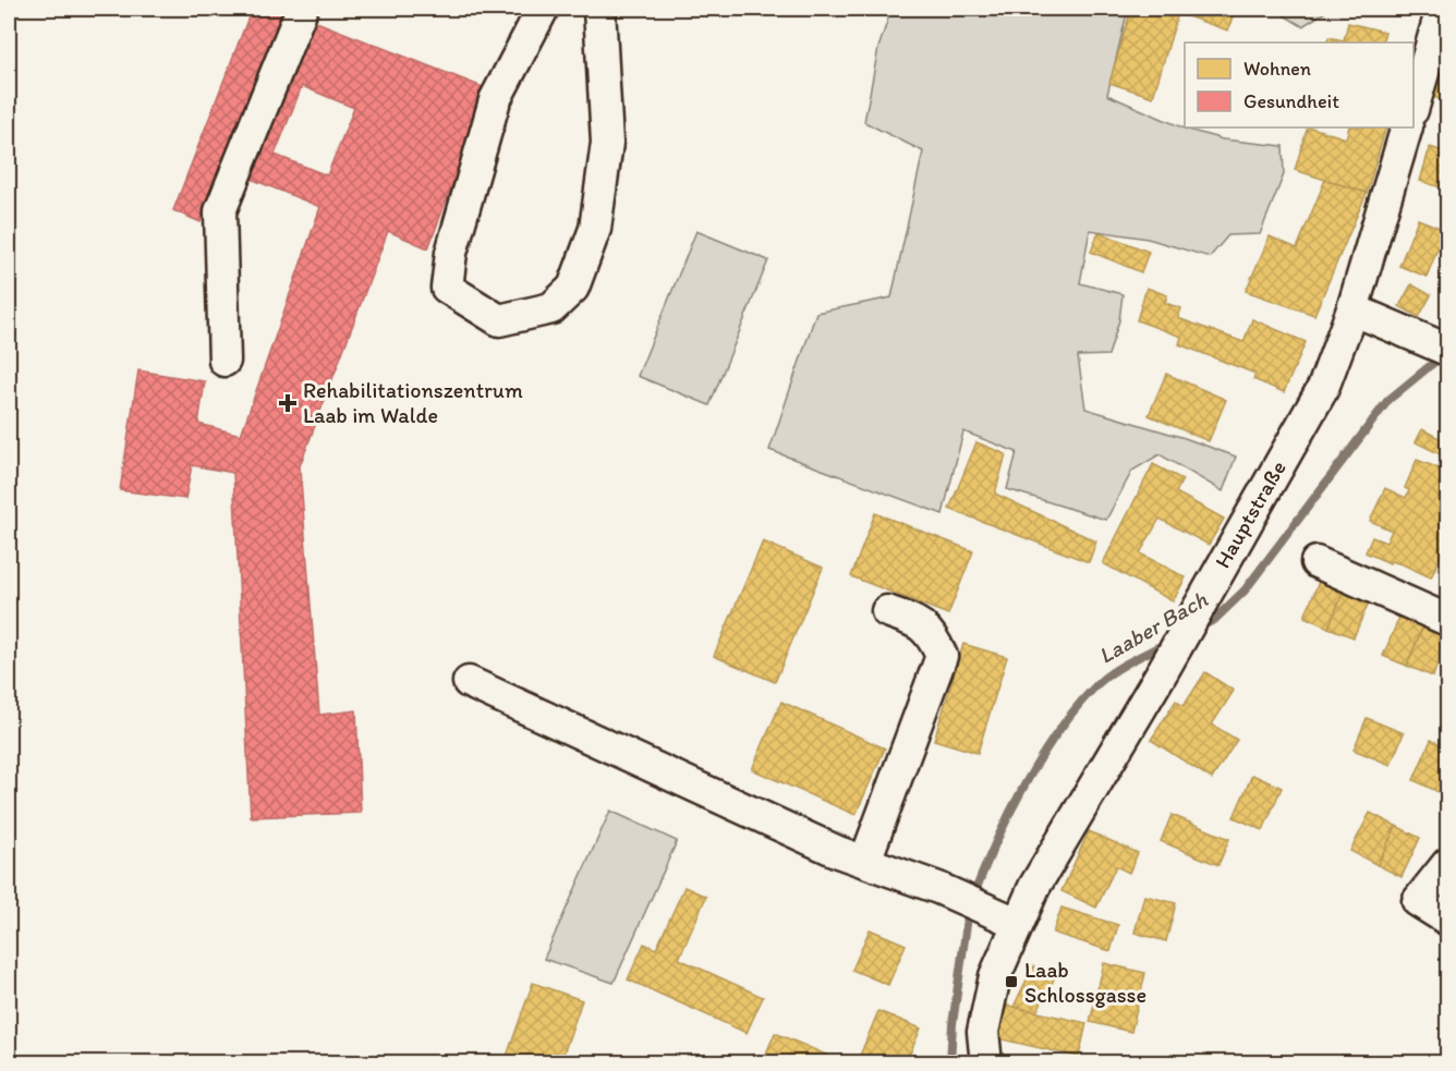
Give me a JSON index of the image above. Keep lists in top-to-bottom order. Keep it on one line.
{"streets":{"street":["Hauptstraße"]},"water":["Laaber Bach"],"places":{"health":["Rehabilitationszentrum Laab im Walde"],"transit":["Laab Schlossgasse"]},"legend":["Wohnen","Gesundheit"]}
